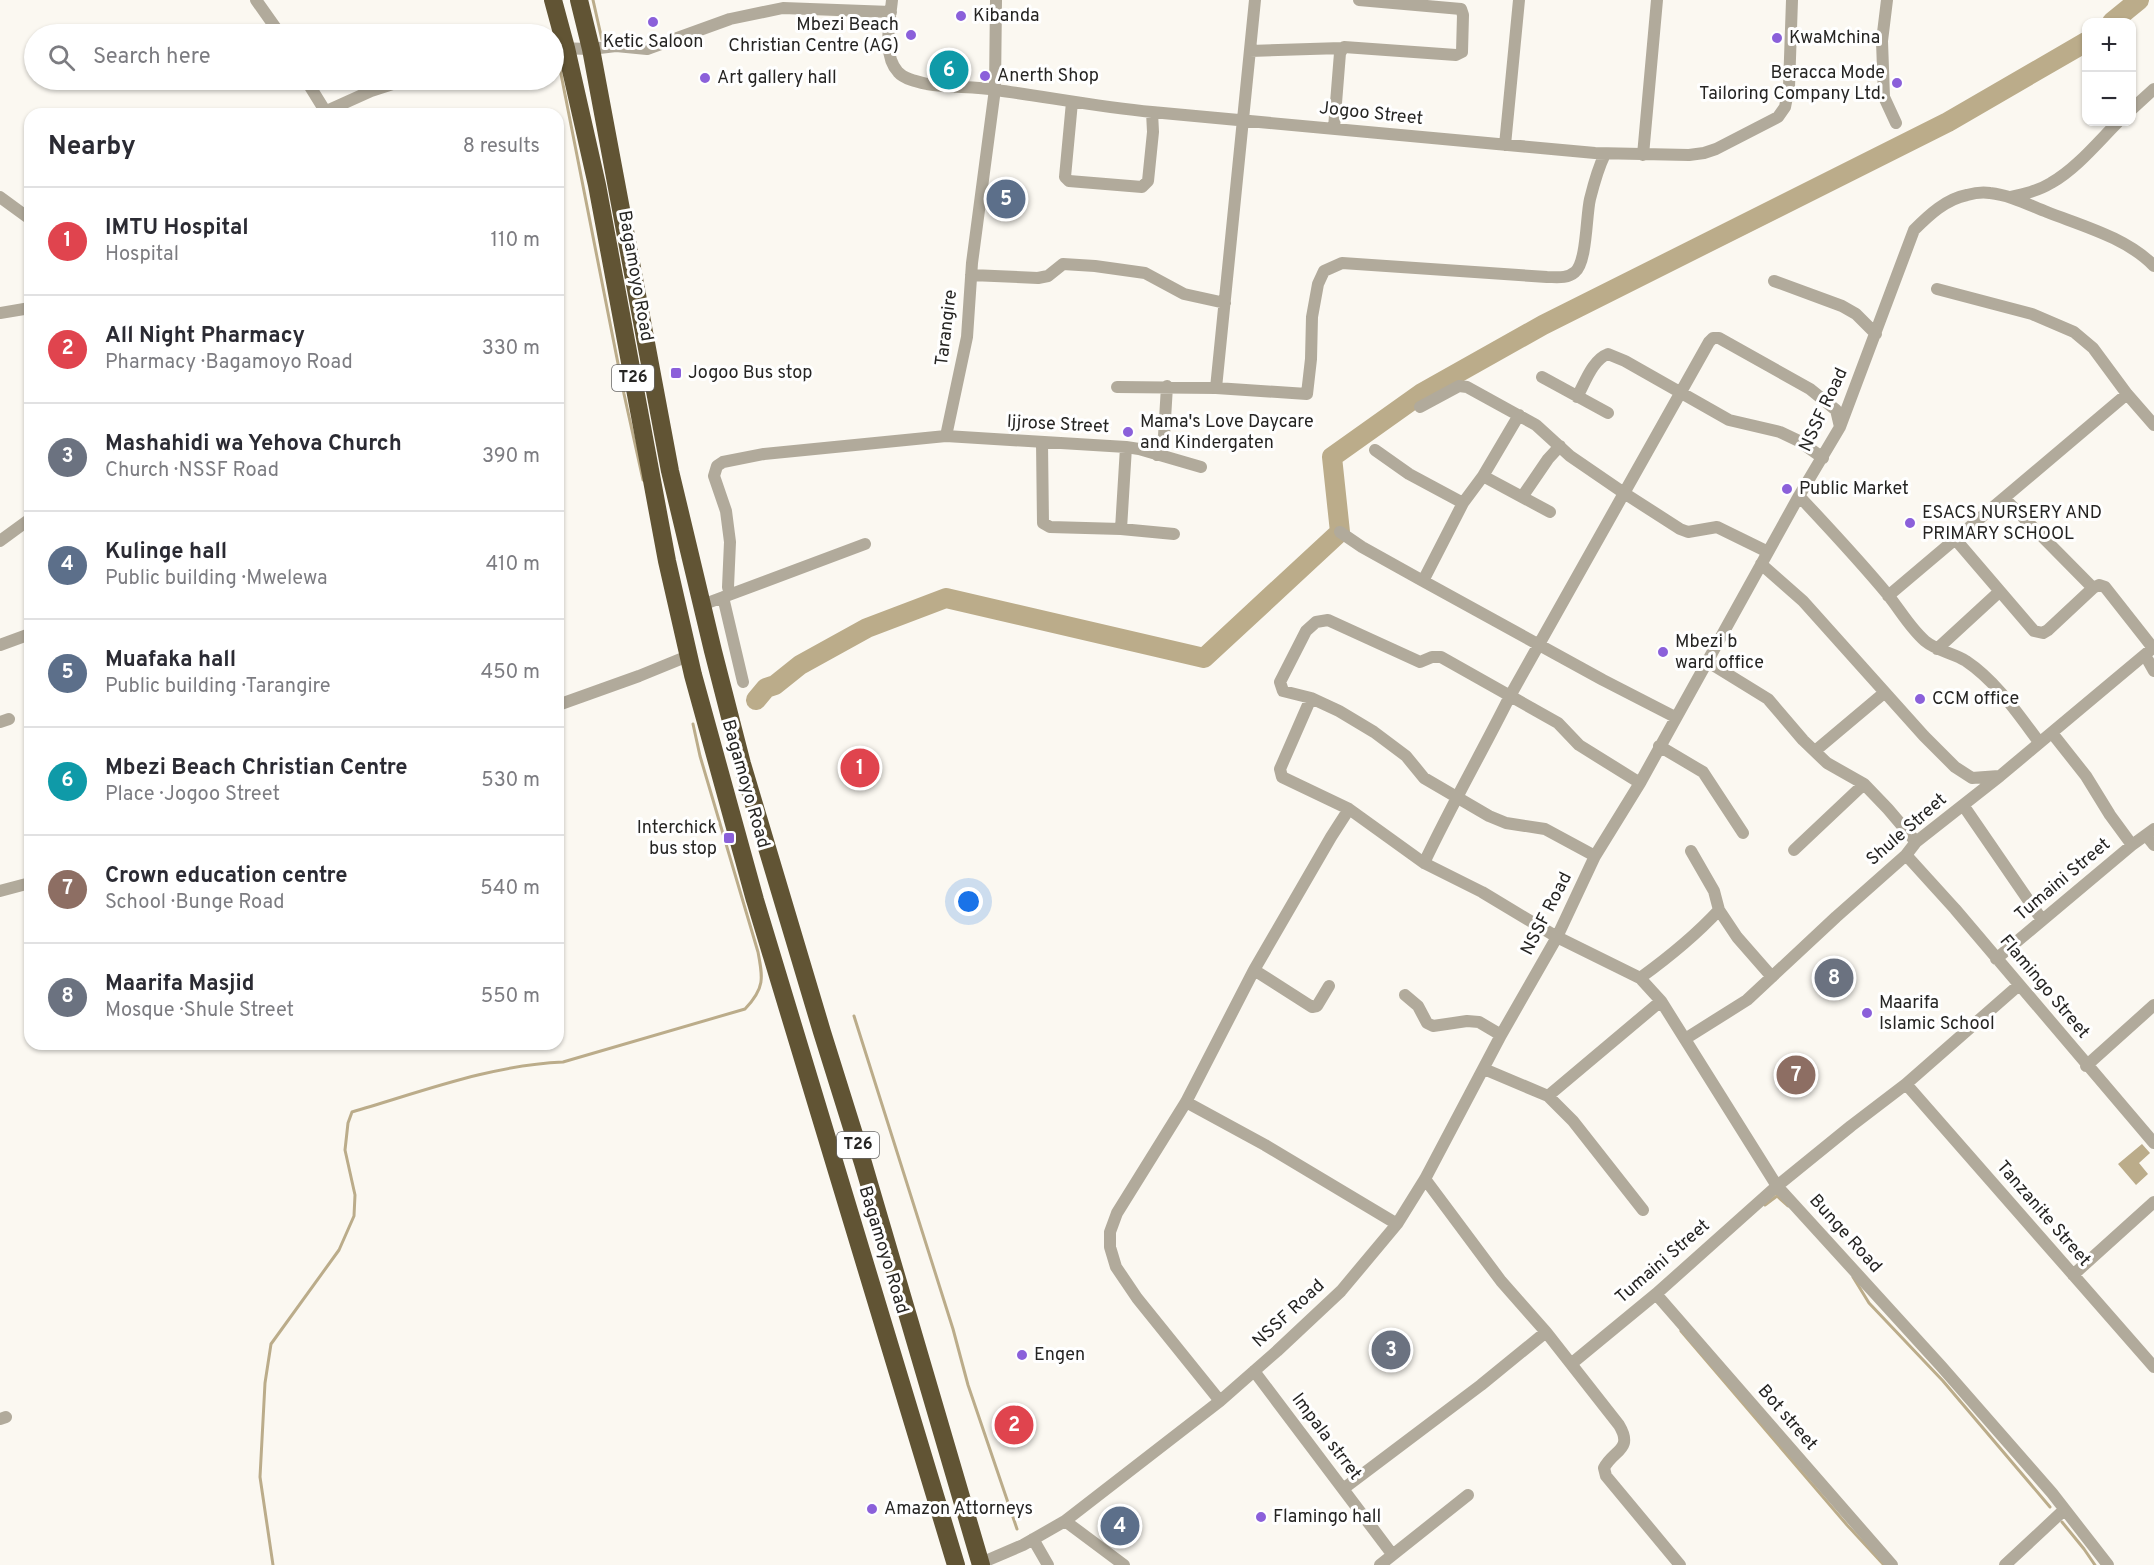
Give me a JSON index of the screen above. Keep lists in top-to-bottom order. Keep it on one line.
{"streets":{"highway":["Bagamoyo Road","T26"],"street":["Jogoo Street","Tarangire","NSSF Road","Ijjrose Street","Shule Street","Tumaini Street","Flamingo Street","Tanzanite Street","Bunge Road","Bot street","Impala strret"]},"crossings":[["Jogoo Street","Tarangire"],["Bagamoyo Road","NSSF Road"],["Tarangire","Ijjrose Street"],["NSSF Road","Bunge Road"],["NSSF Road","Impala strret"],["Shule Street","Flamingo Street"],["Shule Street","Bunge Road"],["Tumaini Street","Flamingo Street"],["Tumaini Street","Tanzanite Street"],["Tumaini Street","Bunge Road"],["Tumaini Street","Bot street"]],"places":{"other":["Kibanda","Ketic Saloon","Mbezi Beach Christian Centre (AG)","KwaMchina","Anerth Shop","Art gallery hall","Beracca Mode Tailoring Company Ltd.","Mama's Love Daycare and Kindergaten","Public Market","ESACS NURSERY AND PRIMARY SCHOOL","Mbezi b ward office","CCM office","Maarifa Islamic School","Engen","Amazon Attorneys","Flamingo hall"],"transit":["Jogoo Bus stop","Interchick bus stop"]},"page":{"map_buttons":["+","−"],"search":"Search here","pins":["6","5","1","8","7","3","2","4"],"heading":["Nearby","8 results"],"list":[{"mark":"1","name":"IMTU Hospital","note":"Hospital","value":"110 m"},{"mark":"2","name":"All Night Pharmacy","note":"Pharmacy · Bagamoyo Road","value":"330 m"},{"mark":"3","name":"Mashahidi wa Yehova Church","note":"Church · NSSF Road","value":"390 m"},{"mark":"4","name":"Kulinge hall","note":"Public building · Mwelewa","value":"410 m"},{"mark":"5","name":"Muafaka hall","note":"Public building · Tarangire","value":"450 m"},{"mark":"6","name":"Mbezi Beach Christian Centre","note":"Place · Jogoo Street","value":"530 m"},{"mark":"7","name":"Crown education centre","note":"School · Bunge Road","value":"540 m"},{"mark":"8","name":"Maarifa Masjid","note":"Mosque · Shule Street","value":"550 m"}]}}
